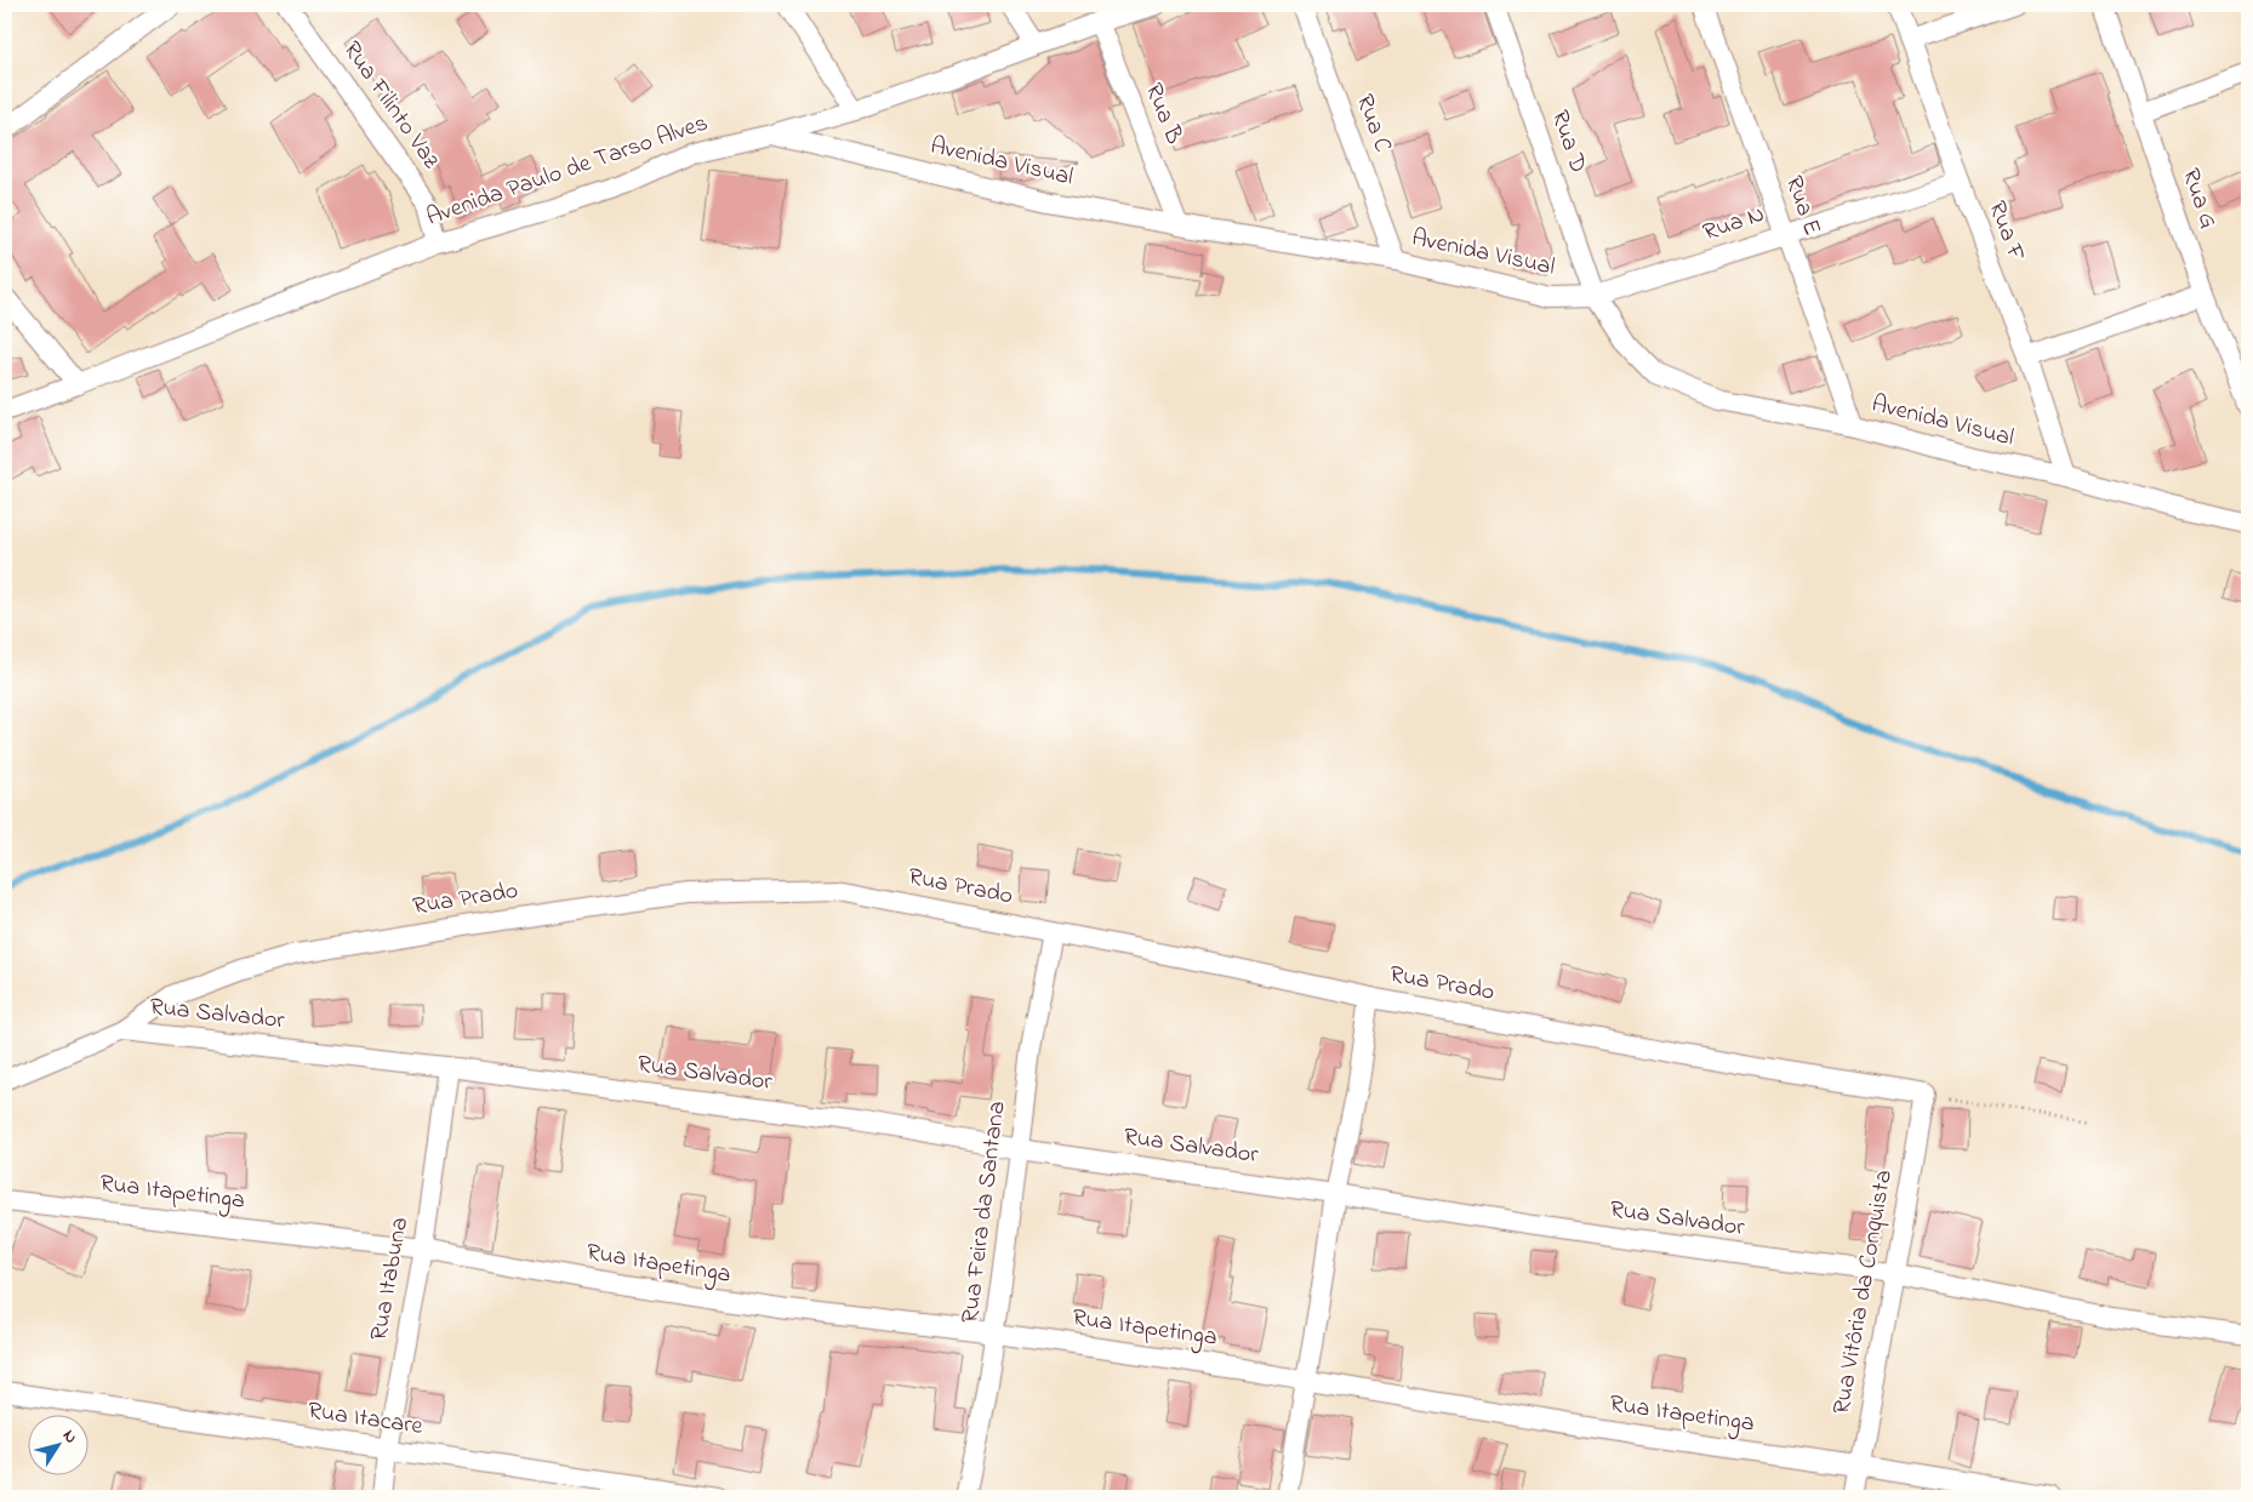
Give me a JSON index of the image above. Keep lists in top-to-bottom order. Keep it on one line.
{"streets":{"street":["Rua Filinto Vaz","Rua B","Rua C","Rua D","Avenida Visual","Avenida Paulo de Tarso Alves","Rua G","Rua E","Rua N","Rua F","Rua Prado","Rua Salvador","Rua Itapetinga","Rua Feira da Santana","Rua Itabuna","Rua Vitôria da Conquista","Rua Itacare"]},"crossings":[["Rua Filinto Vaz","Avenida Paulo de Tarso Alves"],["Rua B","Avenida Visual"],["Rua B","Avenida Paulo de Tarso Alves"],["Rua C","Avenida Visual"],["Rua D","Avenida Visual"],["Rua D","Rua N"],["Avenida Visual","Avenida Paulo de Tarso Alves"],["Avenida Visual","Rua E"],["Avenida Visual","Rua N"],["Avenida Visual","Rua F"],["Rua E","Rua N"],["Rua N","Rua F"],["Rua Prado","Rua Salvador"],["Rua Prado","Rua Feira da Santana"],["Rua Prado","Rua Vitôria da Conquista"],["Rua Salvador","Rua Feira da Santana"],["Rua Salvador","Rua Itabuna"],["Rua Salvador","Rua Vitôria da Conquista"],["Rua Itapetinga","Rua Feira da Santana"],["Rua Itapetinga","Rua Itabuna"],["Rua Itapetinga","Rua Vitôria da Conquista"],["Rua Itabuna","Rua Itacare"]],"north":"top right"}
